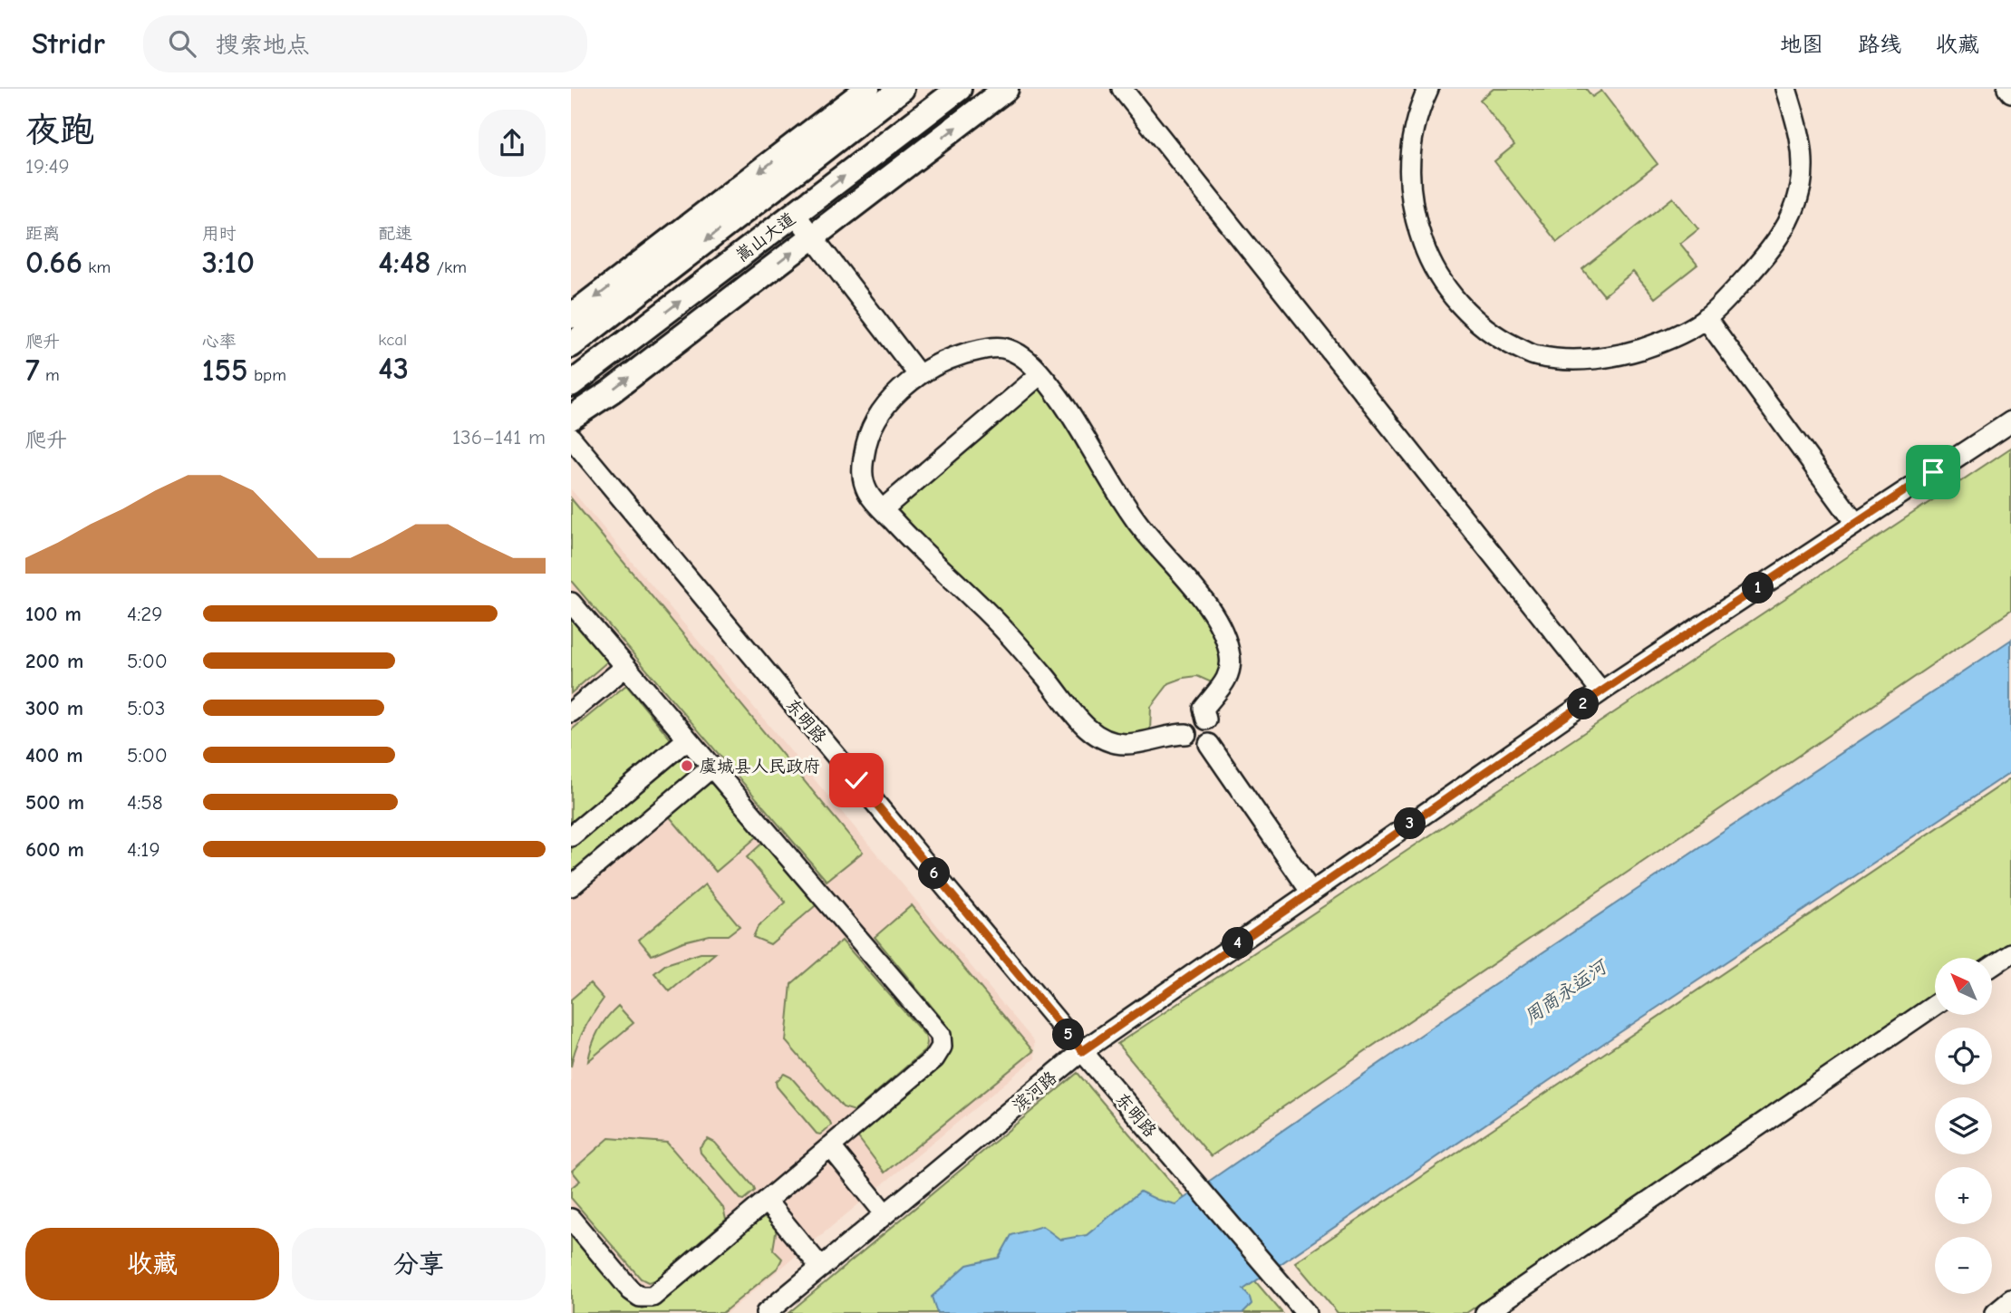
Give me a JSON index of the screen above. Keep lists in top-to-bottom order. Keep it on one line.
{"streets":{"main road":["嵩山大道"],"street":["东明路","滨河路"]},"crossings":[["东明路","滨河路"]],"water":["周商永运河"],"places":["虞城县人民政府"],"north":"top left","page":{"header":"Stridr","search":"搜索地点","nav":["地图","路线","收藏"],"heading":["夜跑","19:49"],"stats":[["距离","0.66 km"],["用时","3:10"],["配速","4:48 /km"],["爬升","7 m"],["心率","155 bpm"],["kcal","43"]],"chart":["爬升","136–141 m"],"pins":["1","2","3","6","4","5"],"list":[{"name":"100 m","note":"4:29"},{"name":"200 m","note":"5:00"},{"name":"300 m","note":"5:03"},{"name":"400 m","note":"5:00"},{"name":"500 m","note":"4:58"},{"name":"600 m","note":"4:19"}],"map_buttons":["+","−"],"buttons":["收藏","分享"]}}
